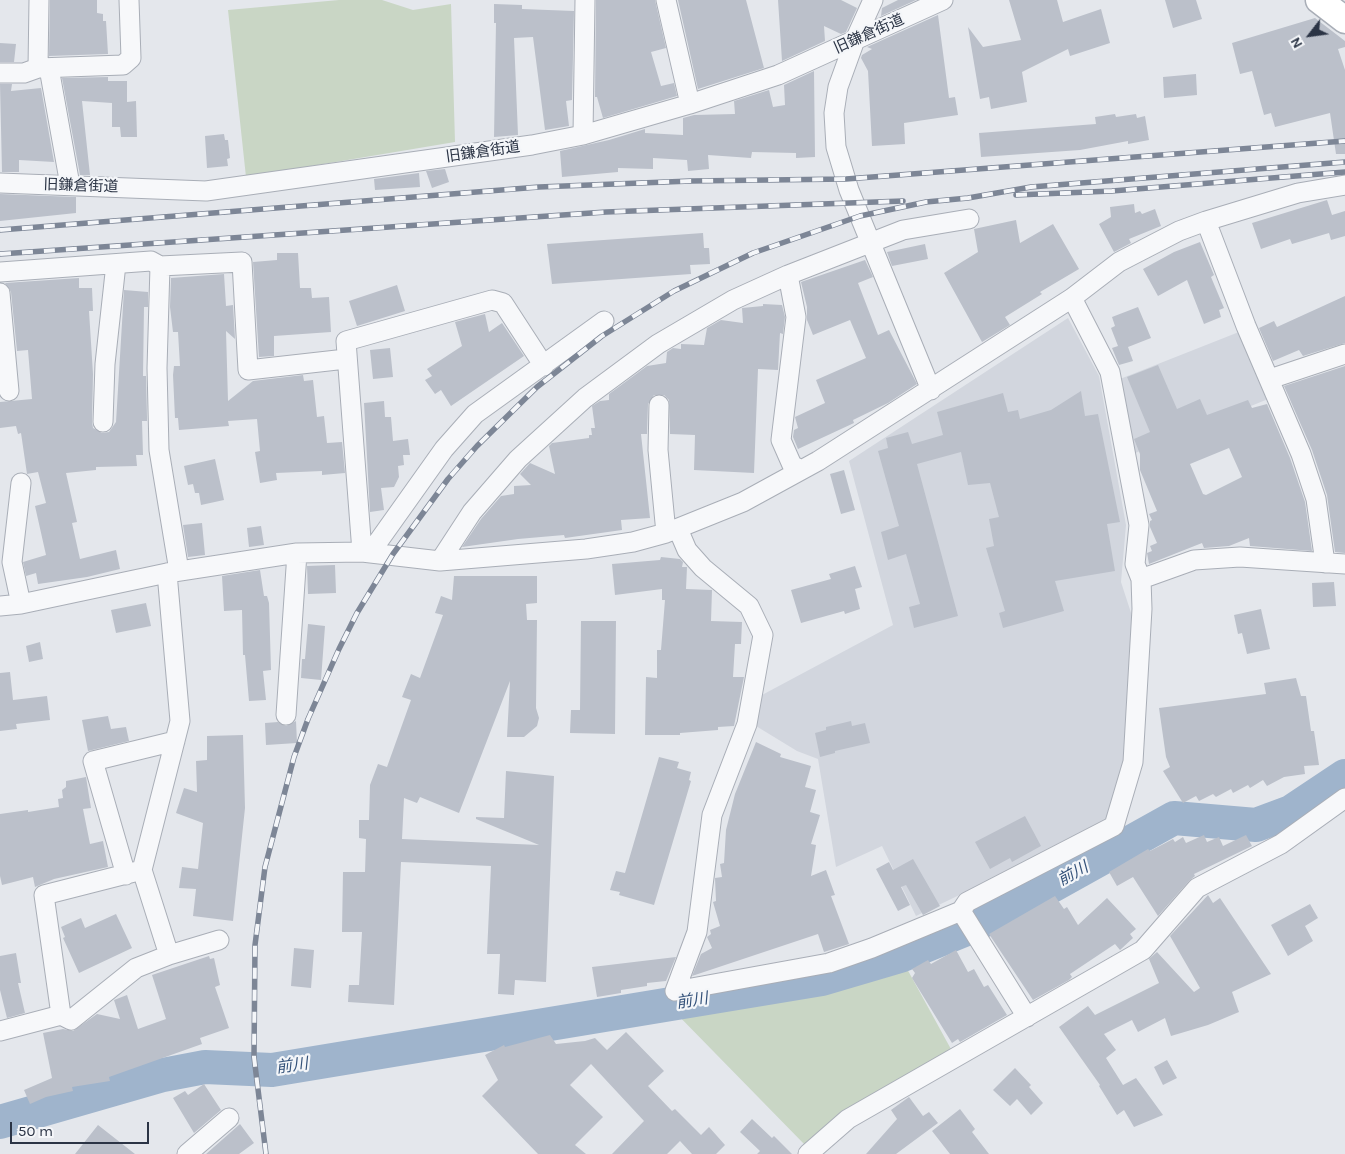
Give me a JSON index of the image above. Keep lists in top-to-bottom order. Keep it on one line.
{"streets":{"street":["旧鎌倉街道"]},"water":["前川"],"scale_bar":"50 m","north":"bottom left"}
